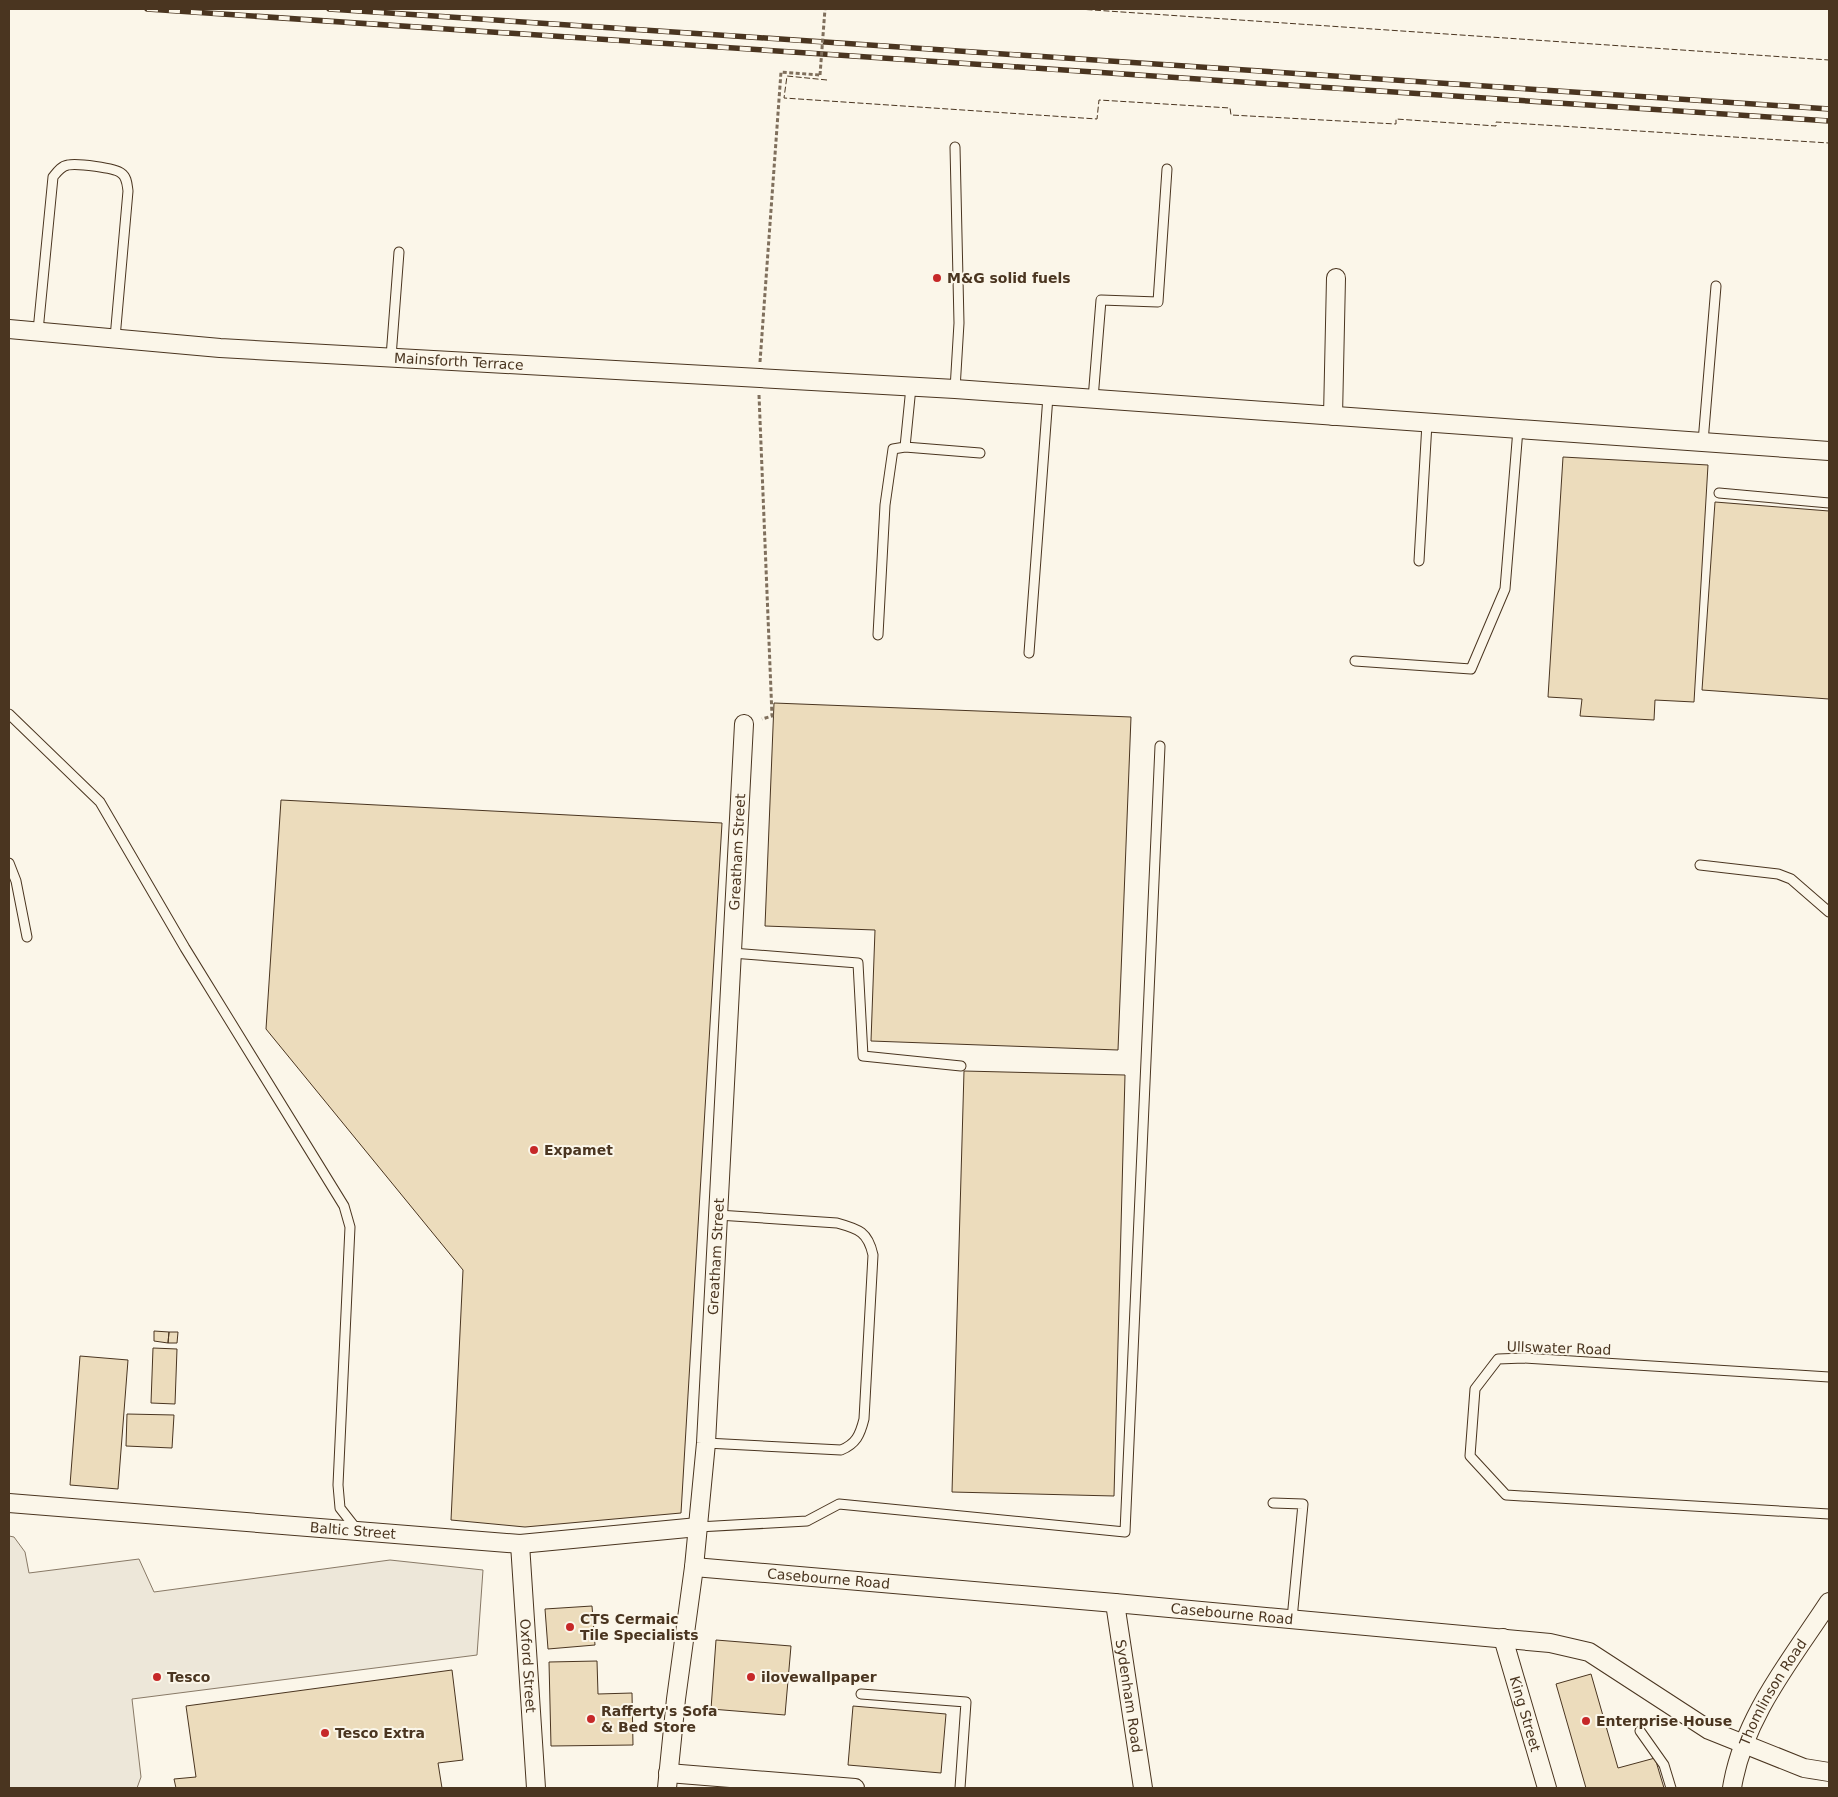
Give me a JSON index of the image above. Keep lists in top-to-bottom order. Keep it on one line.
{"streets":{"street":["Mainsforth Terrace","Greatham Street","Baltic Street","Casebourne Road","Oxford Street","Thomlinson Road","Sydenham Road","King Street"],"lane":["Ullswater Road"]},"crossings":[["Greatham Street","Baltic Street"],["Greatham Street","Casebourne Road"],["Baltic Street","Oxford Street"],["Casebourne Road","Thomlinson Road"],["Casebourne Road","Sydenham Road"],["Casebourne Road","King Street"]],"places":["M&G solid fuels","Expamet","CTS Cermaic Tile Specialists","Tesco","ilovewallpaper","Rafferty's Sofa & Bed Store","Enterprise House","Tesco Extra"]}
